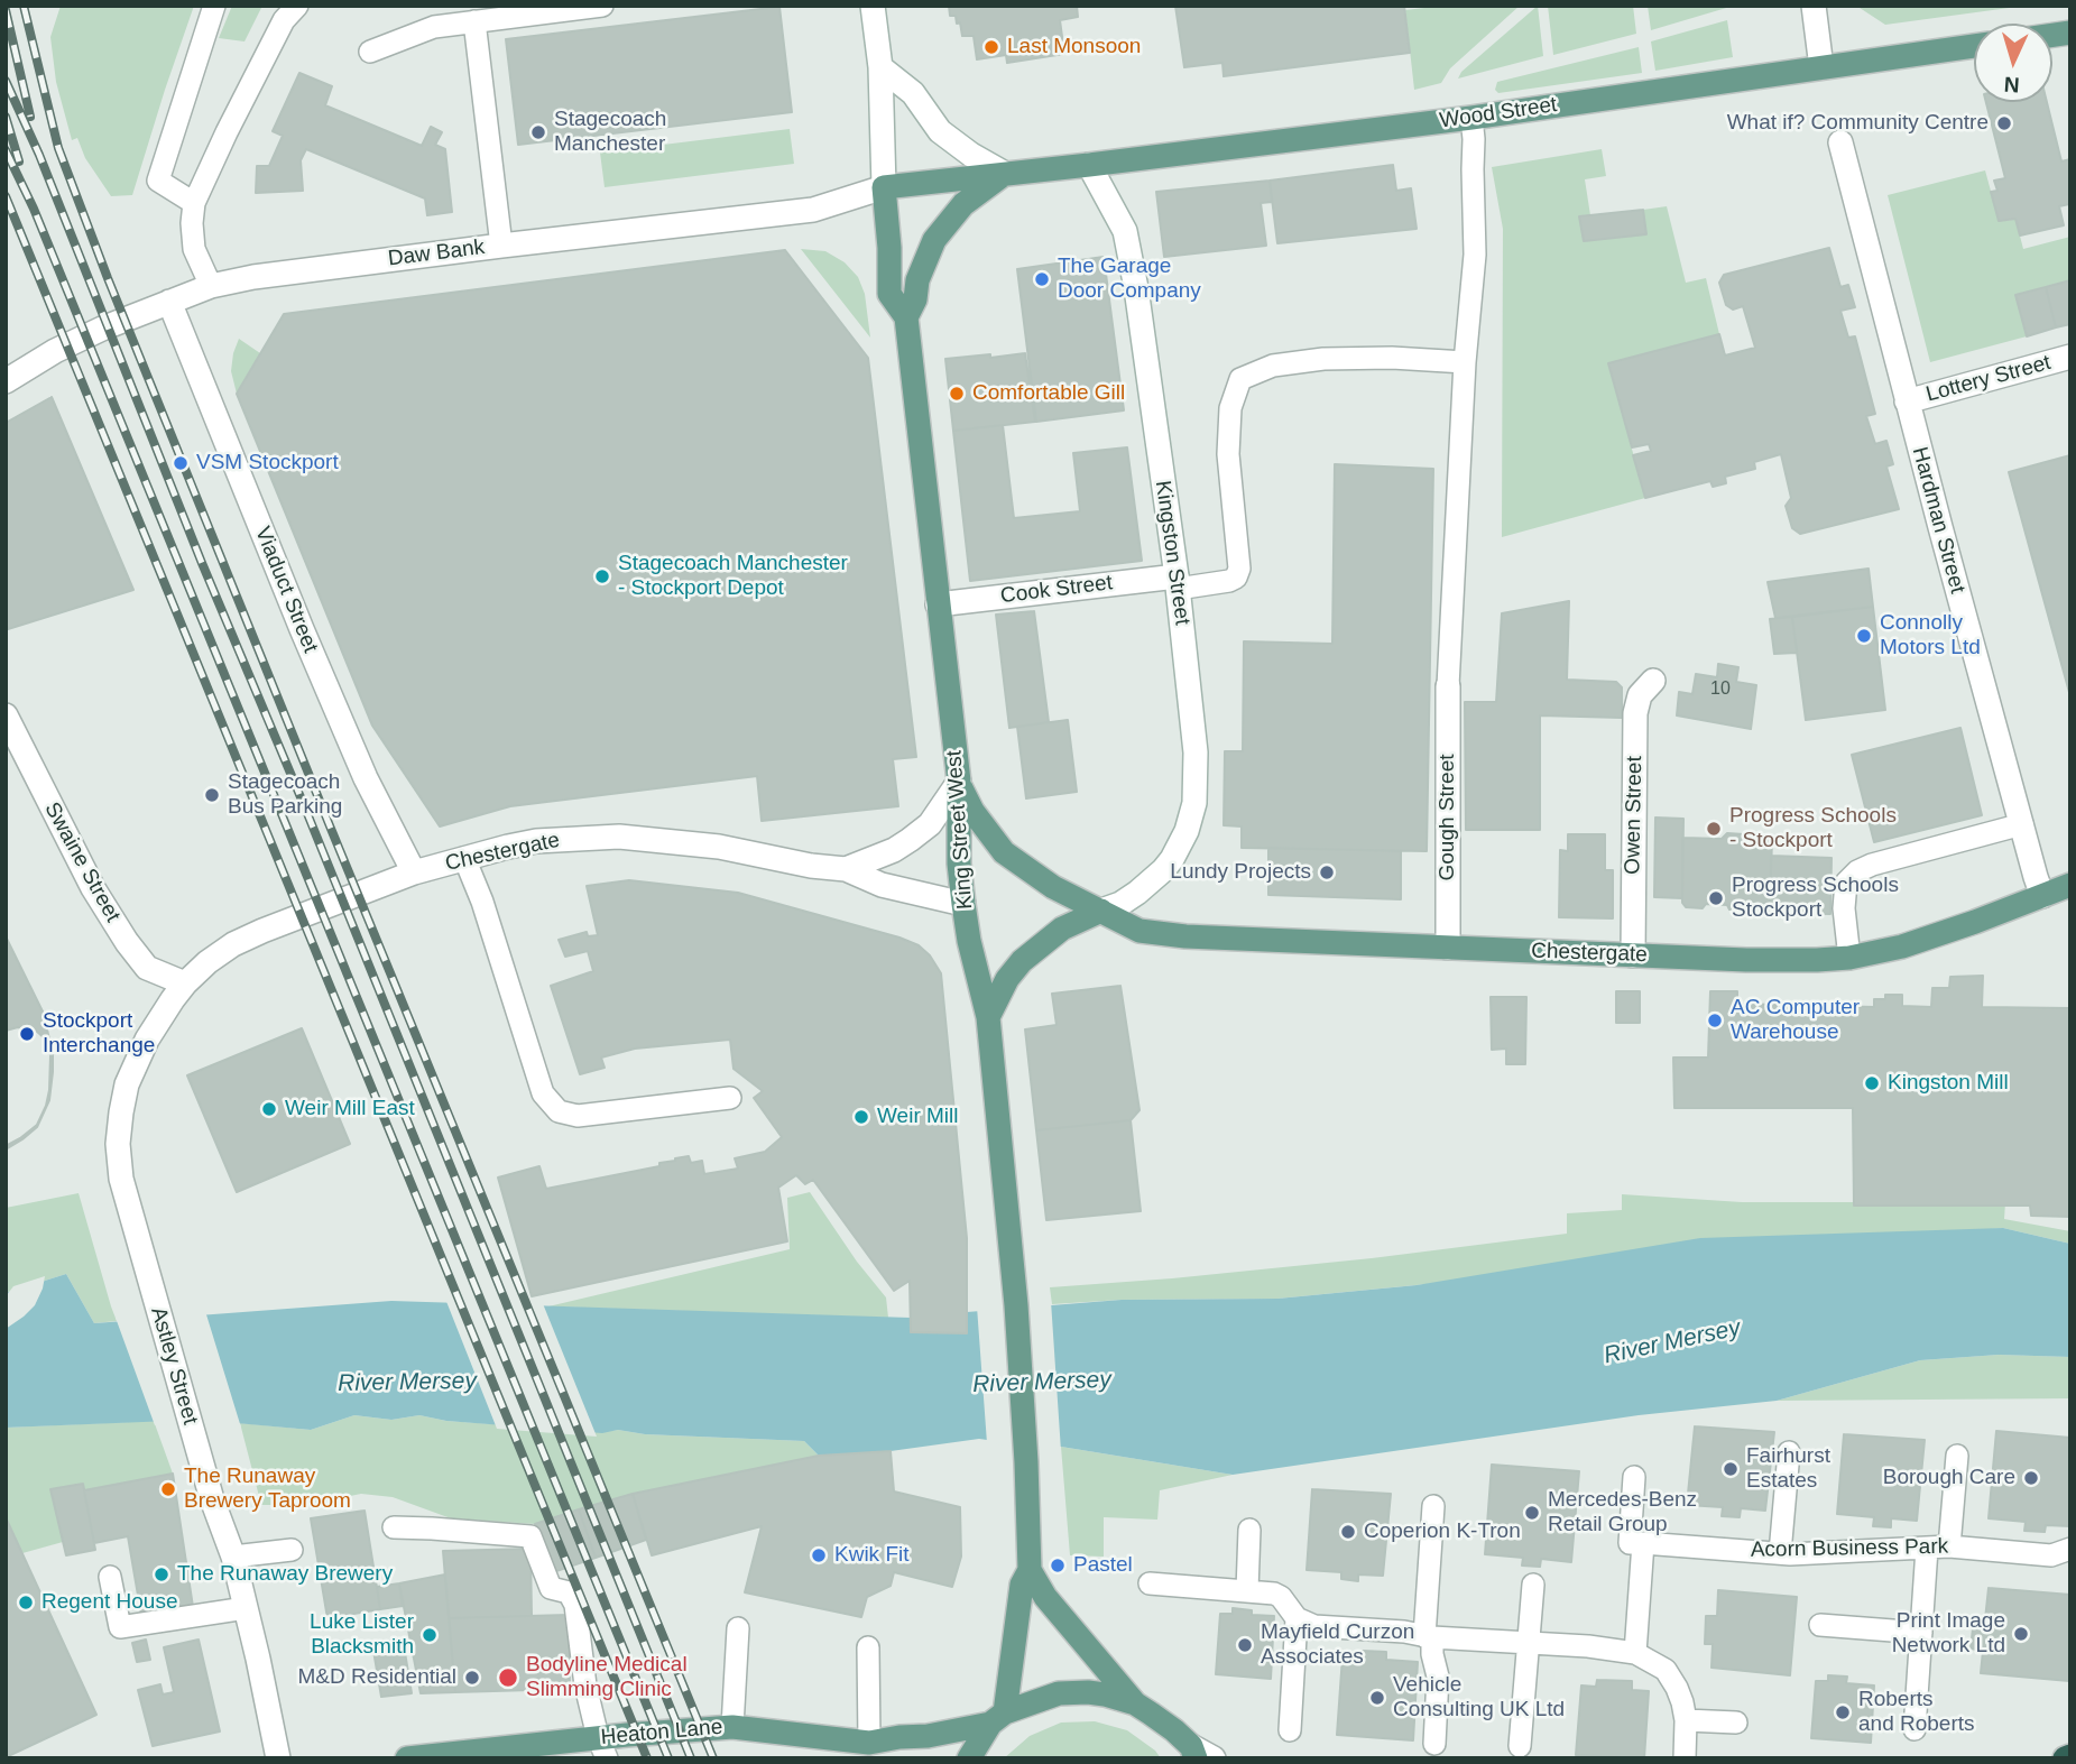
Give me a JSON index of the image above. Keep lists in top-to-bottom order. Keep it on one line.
{"streets":{"main road":["Wood Street","King Street West","Chestergate","Heaton Lane"],"street":["Daw Bank","Lottery Street","Hardman Street","Kingston Street","Viaduct Street","Cook Street","Owen Street","Gough Street","Swaine Street","Astley Street"],"lane":["Acorn Business Park"]},"crossings":[["Wood Street","Kingston Street"],["Daw Bank","Viaduct Street"],["Daw Bank","King Street West"],["Lottery Street","Hardman Street"],["Hardman Street","Chestergate"],["Kingston Street","Cook Street"],["Kingston Street","Chestergate"],["Viaduct Street","Chestergate"],["Cook Street","King Street West"],["Owen Street","Chestergate"],["Gough Street","Chestergate"],["King Street West","Chestergate"],["King Street West","Heaton Lane"],["Chestergate","Swaine Street"],["Chestergate","Astley Street"],["Swaine Street","Astley Street"]],"water":["River Mersey"],"places":["Last Monsoon","What if? Community Centre","Stagecoach Manchester","The Garage Door Company","Comfortable Gill","VSM Stockport","Stagecoach Manchester - Stockport Depot","Connolly Motors Ltd","Stagecoach Bus Parking","Progress Schools - Stockport","Lundy Projects","Progress Schools Stockport","AC Computer Warehouse","Stockport Interchange","Kingston Mill","Weir Mill East","Weir Mill","Fairhurst Estates","Borough Care","The Runaway Brewery Taproom","Mercedes-Benz Retail Group","Coperion K-Tron","Kwik Fit","Pastel","The Runaway Brewery","Regent House","Print Image Network Ltd","Luke Lister Blacksmith","Mayfield Curzon Associates","M&D Residential","Bodyline Medical Slimming Clinic","Vehicle Consulting UK Ltd","Roberts and Roberts"],"house_numbers":["10"],"north":"bottom"}
